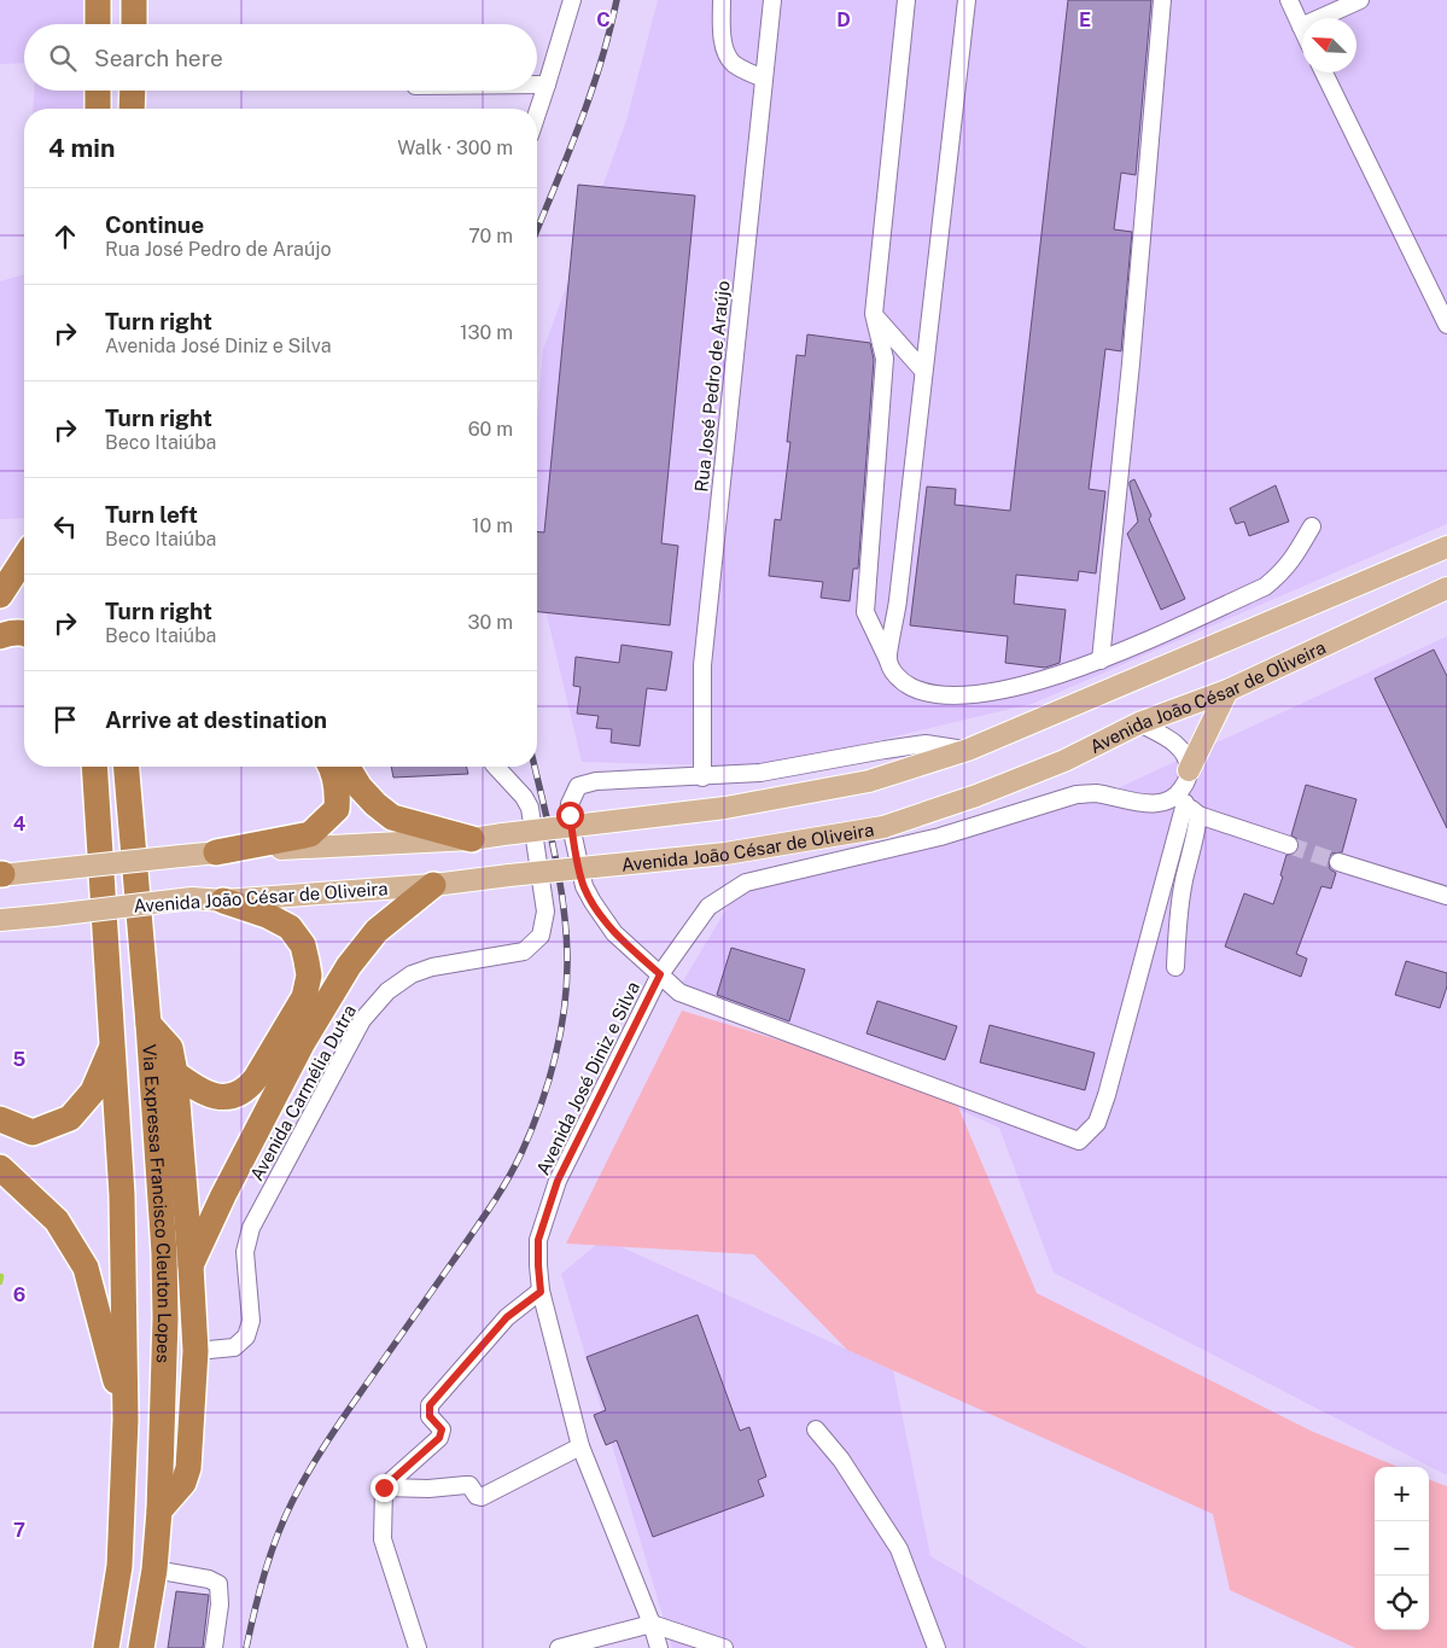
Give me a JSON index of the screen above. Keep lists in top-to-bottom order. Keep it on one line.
{"streets":{"highway":["Via Expressa Francisco Cleuton Lopes"],"main road":["Avenida João César de Oliveira"],"street":["Rua José Pedro de Araújo","Avenida José Diniz e Silva","Avenida Carmélia Dutra"]},"north":"top left","page":{"search":"Search here","heading":["4 min","Walk · 300 m"],"list":[["Continue","Rua José Pedro de Araújo","70 m"],["Turn right","Avenida José Diniz e Silva","130 m"],["Turn right","Beco Itaiúba","60 m"],["Turn left","Beco Itaiúba","10 m"],["Turn right","Beco Itaiúba","30 m"],"Arrive at destination"],"map_buttons":["+","−"]},"grid":{"columns":["C","D","E"],"rows":["4","5","6","7"]}}
